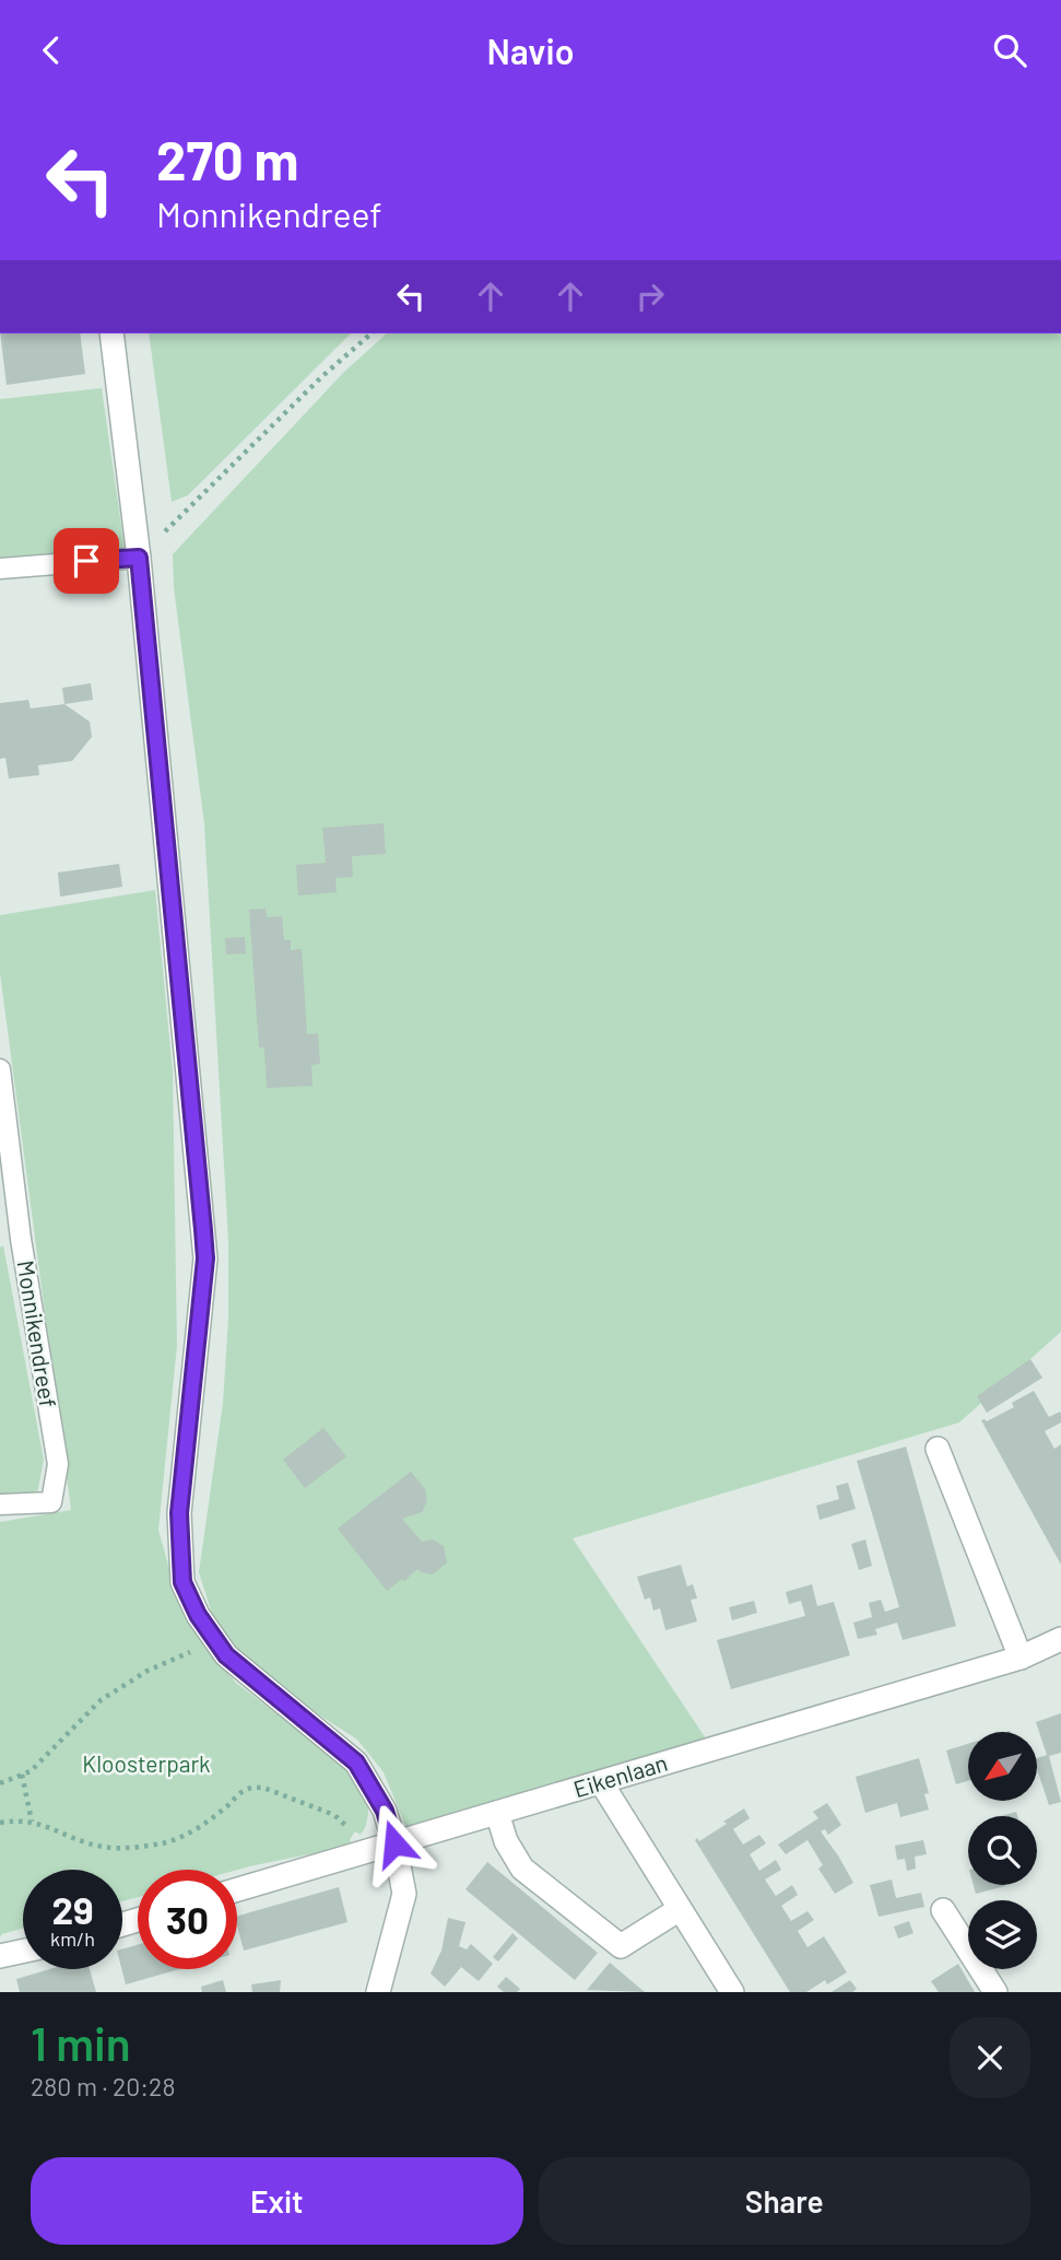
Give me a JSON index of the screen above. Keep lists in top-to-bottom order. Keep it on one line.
{"streets":{"street":["Eikenlaan"],"lane":["Monnikendreef"]},"parks":["Kloosterpark"],"north":"bottom left","page":{"header":"Navio","turn":["270 m","Monnikendreef"],"speed":"29 km/h","limit":"30","heading":["1 min","280 m · 20:28"],"buttons":["Exit","Share"]}}
